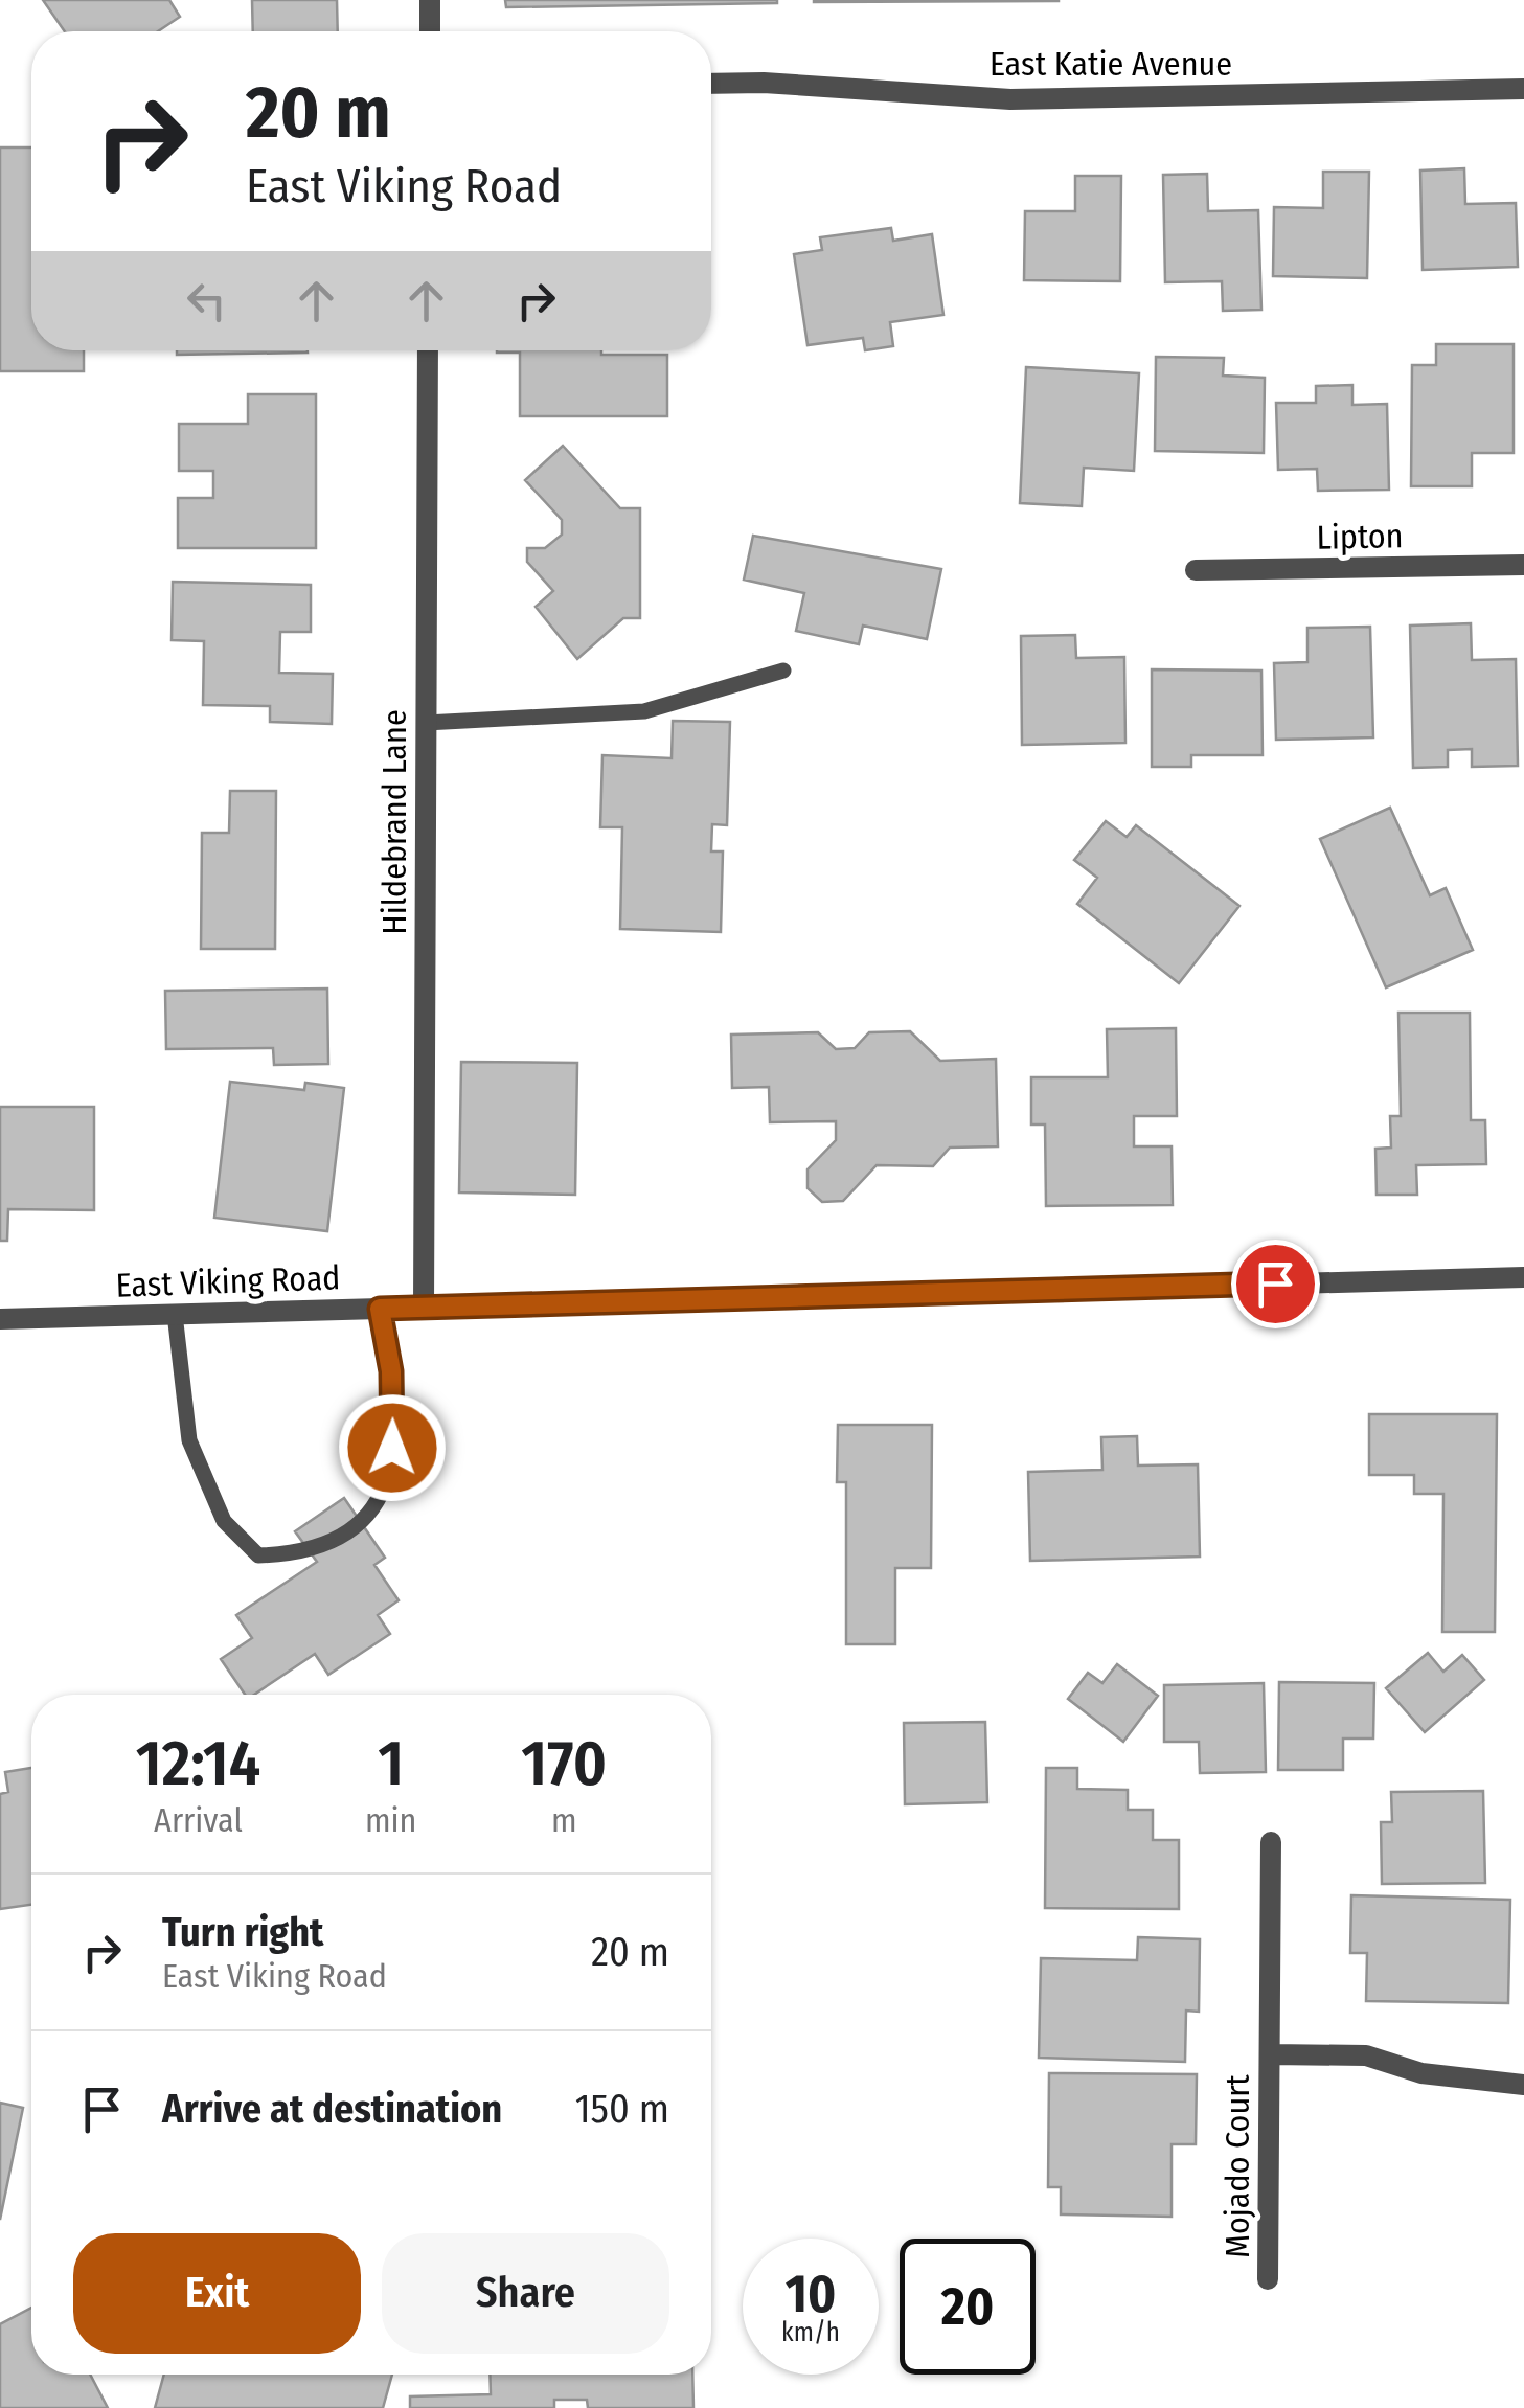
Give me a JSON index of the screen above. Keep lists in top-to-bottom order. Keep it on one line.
{"streets":{"street":["East Katie Avenue","Lipton","Hildebrand Lane","East Viking Road","Mojado Court"]},"crossings":[["Hildebrand Lane","East Viking Road"]],"page":{"turn":["20 m","East Viking Road"],"eta":["12:14","Arrival","1","min","170","m"],"list":[{"name":"Turn right","note":"East Viking Road","value":"20 m"},{"name":"Arrive at destination","value":"150 m"}],"buttons":["Exit","Share"],"speed":"10 km/h","limit":"20"}}
